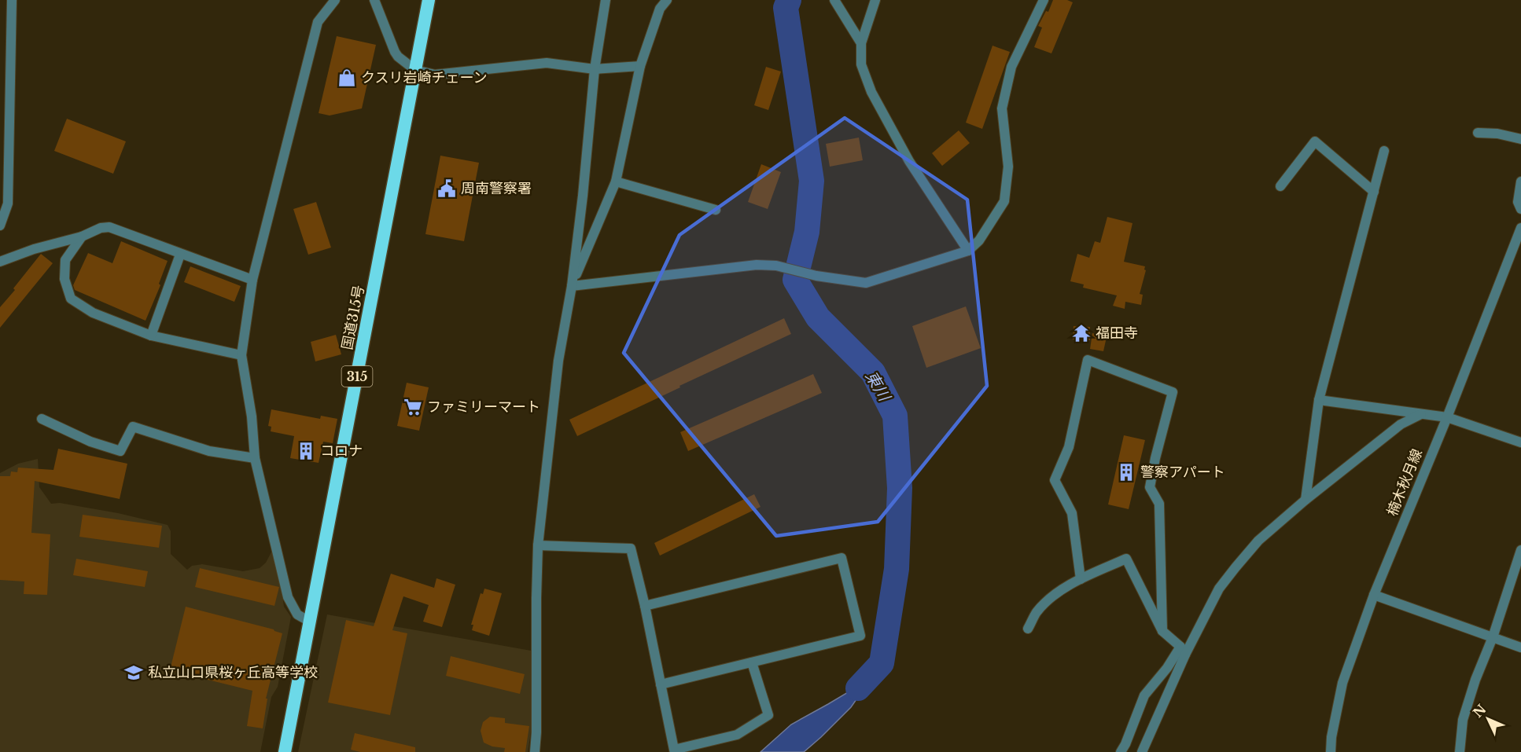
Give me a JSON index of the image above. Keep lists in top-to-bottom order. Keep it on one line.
{"streets":{"highway":["国道315号","315"],"street":["楠木秋月線"]},"water":["東川"],"places":{"shop":["クスリ岩崎チェーン"],"public building":["周南警察署"],"temple":["福田寺"],"supermarket":["ファミリーマート"],"building":["コロナ","警察アパート"],"school or university":["私立山口県桜ヶ丘高等学校"]},"north":"top left"}
